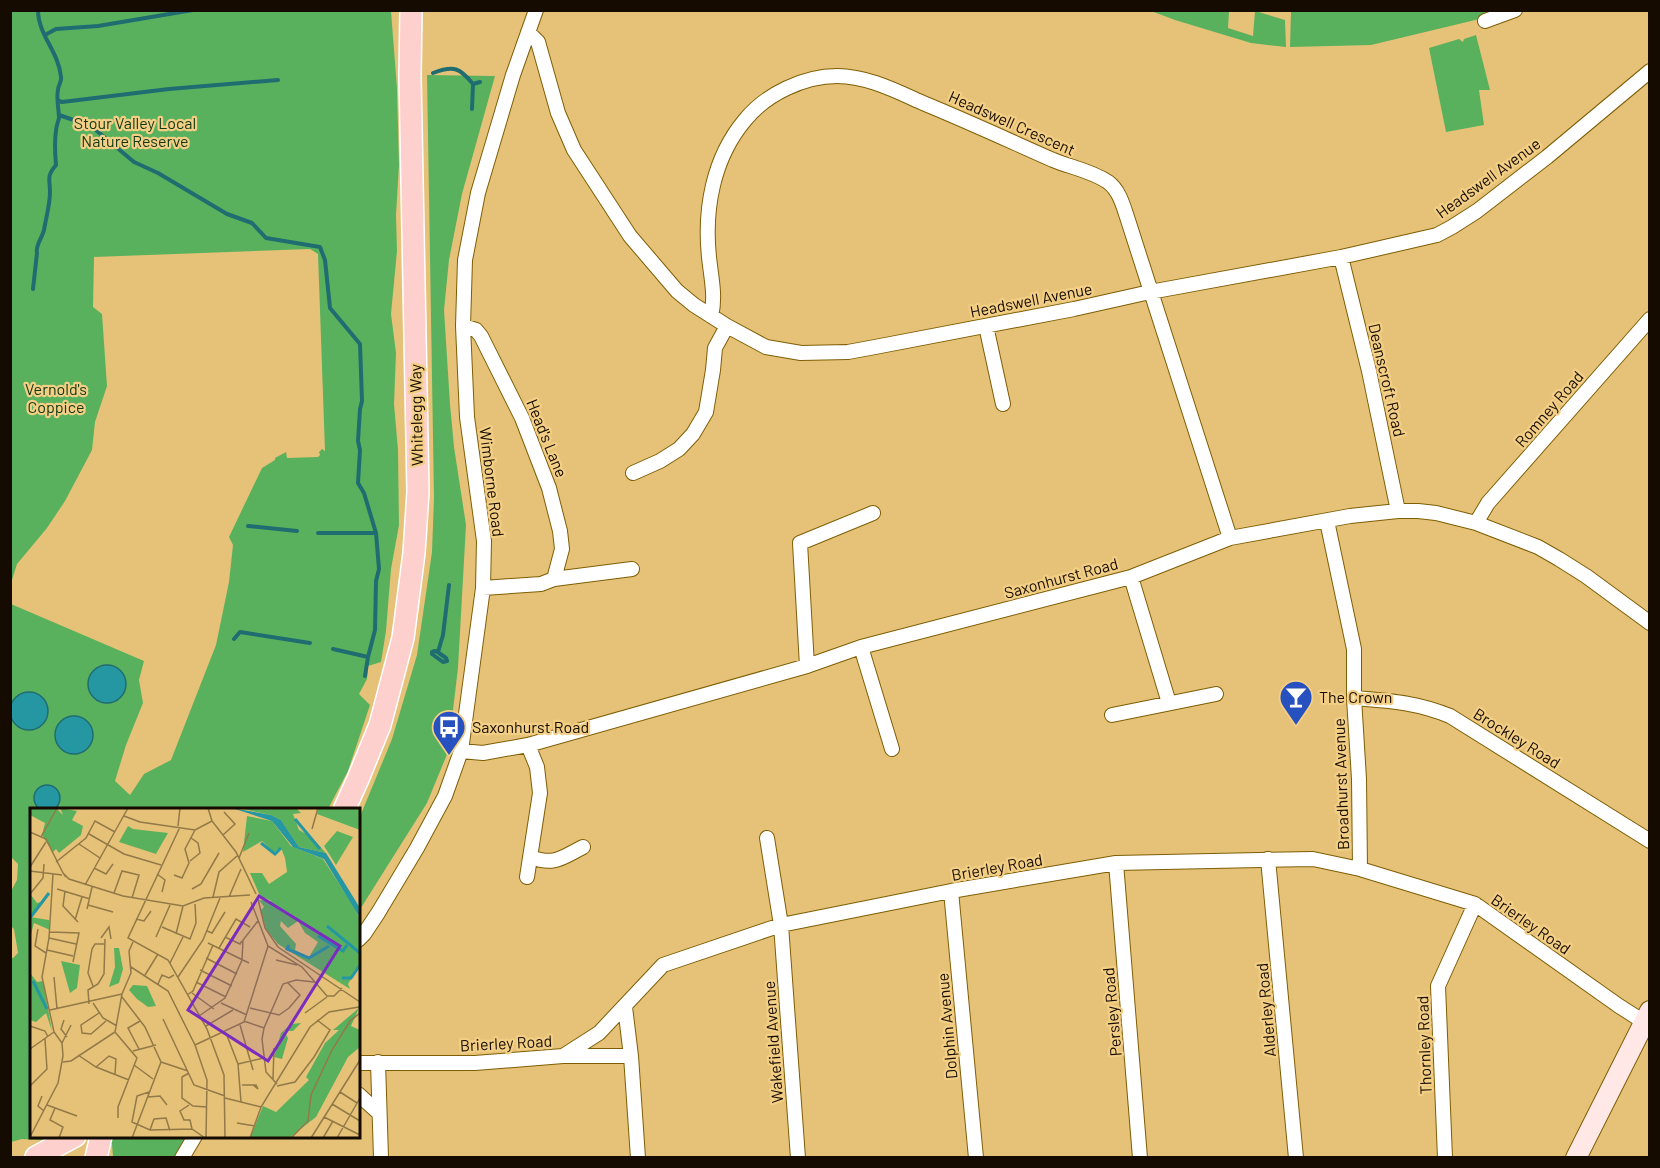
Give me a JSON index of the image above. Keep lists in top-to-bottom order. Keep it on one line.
{"streets":{"main road":["Whitelegg Way"],"street":["Headswell Crescent","Headswell Avenue","Deanscroft Road","Romney Road","Head's Lane","Wimborne Road","Saxonhurst Road","Brockley Road","Broadhurst Avenue","Brierley Road","Alderley Road","Persley Road","Dolphin Avenue","Wakefield Avenue","Thornley Road"]},"crossings":[["Headswell Crescent","Headswell Avenue"],["Headswell Crescent","Saxonhurst Road"],["Headswell Avenue","Deanscroft Road"],["Headswell Avenue","Wimborne Road"],["Deanscroft Road","Saxonhurst Road"],["Romney Road","Saxonhurst Road"],["Head's Lane","Wimborne Road"],["Wimborne Road","Saxonhurst Road"],["Saxonhurst Road","Broadhurst Avenue"],["Brockley Road","Broadhurst Avenue"],["Broadhurst Avenue","Brierley Road"],["Brierley Road","Alderley Road"],["Brierley Road","Persley Road"],["Brierley Road","Dolphin Avenue"],["Brierley Road","Wakefield Avenue"],["Brierley Road","Thornley Road"]],"parks":["Stour Valley Local Nature Reserve","Vernold's Coppice"],"places":{"bar":["The Crown"],"bus stop":["Saxonhurst Road"]}}
